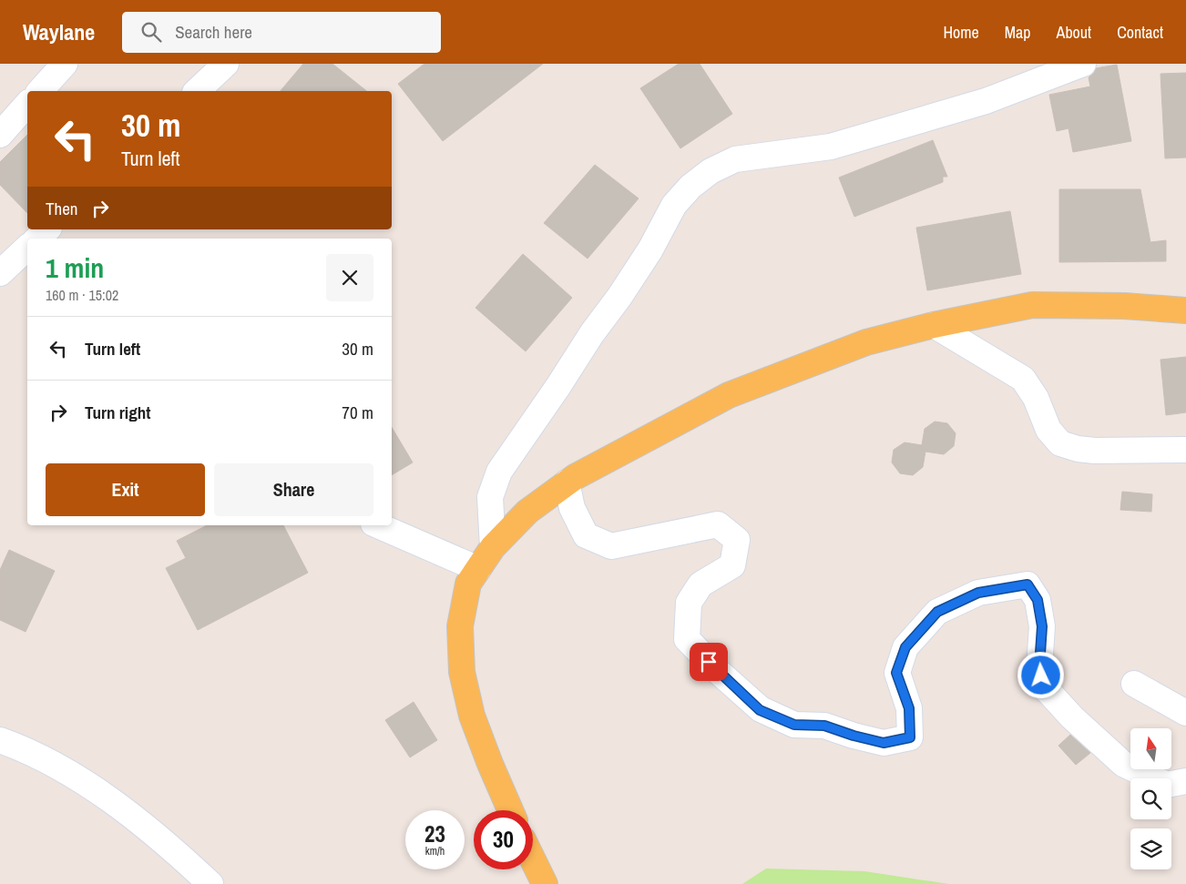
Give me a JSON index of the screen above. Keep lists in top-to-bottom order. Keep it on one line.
{"north":"top","page":{"header":"Waylane","search":"Search here","nav":["Home","Map","About","Contact"],"turn":["30 m","Turn left"],"then":"Then","heading":["1 min","160 m · 15:02"],"list":[{"name":"Turn left","value":"30 m"},{"name":"Turn right","value":"70 m"}],"buttons":["Exit","Share"],"speed":"23 km/h","limit":"30"}}
